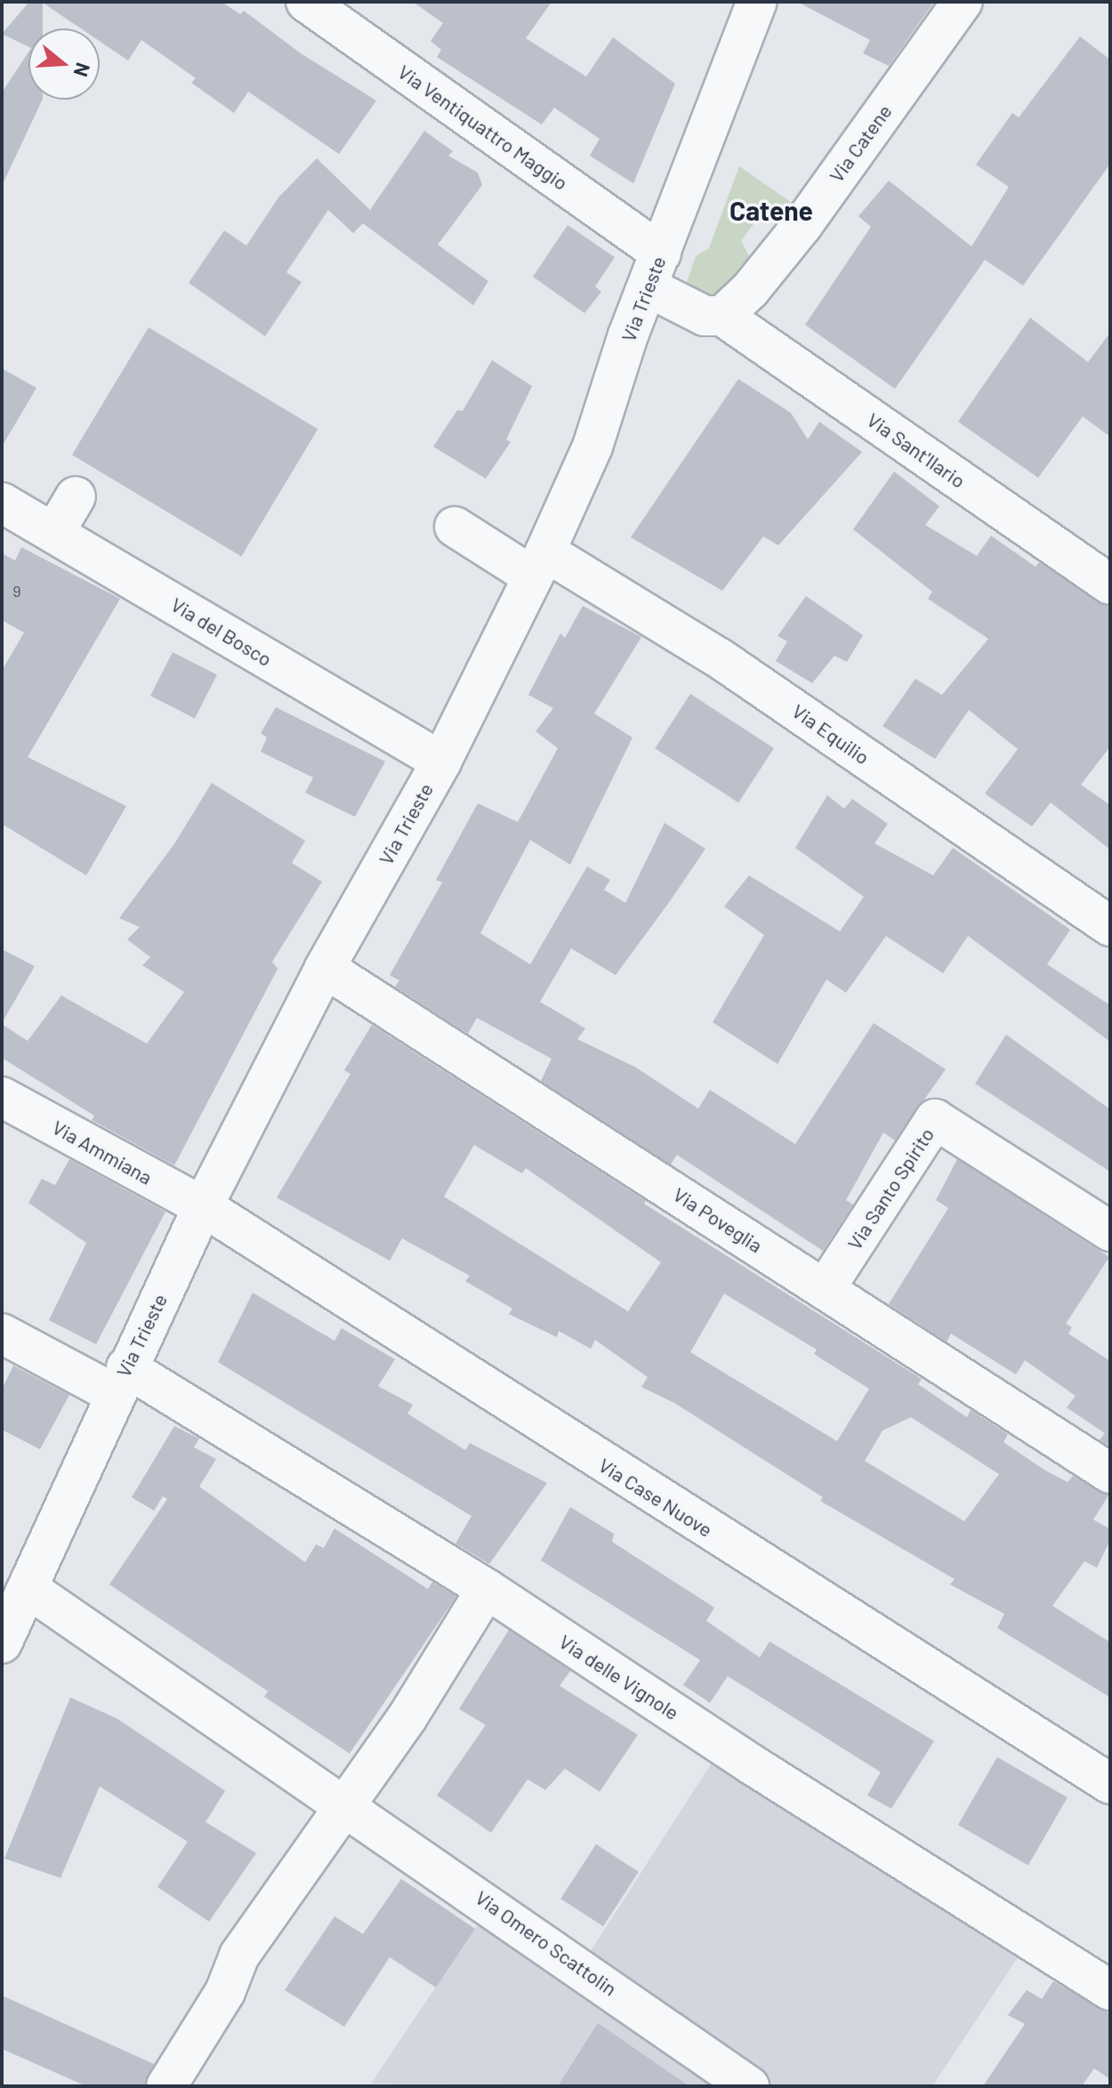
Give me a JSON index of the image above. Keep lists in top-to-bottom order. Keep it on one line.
{"streets":{"street":["Via Ventiquattro Maggio","Via Catene","Via Trieste","Via Sant'Ilario","Via del Bosco","Via Equilio","Via Ammiana","Via Santo Spirito","Via Poveglia","Via Case Nuove","Via delle Vignole","Via Omero Scattolin"]},"crossings":[["Via Ventiquattro Maggio","Via Trieste"],["Via Catene","Via Sant'Ilario"],["Via Trieste","Via del Bosco"],["Via Trieste","Via Equilio"],["Via Trieste","Via Ammiana"],["Via Trieste","Via Poveglia"],["Via Trieste","Via Case Nuove"],["Via Trieste","Via delle Vignole"],["Via Trieste","Via Omero Scattolin"],["Via Ammiana","Via Case Nuove"],["Via Santo Spirito","Via Poveglia"]],"districts":["Catene"],"house_numbers":["9"],"north":"right"}
